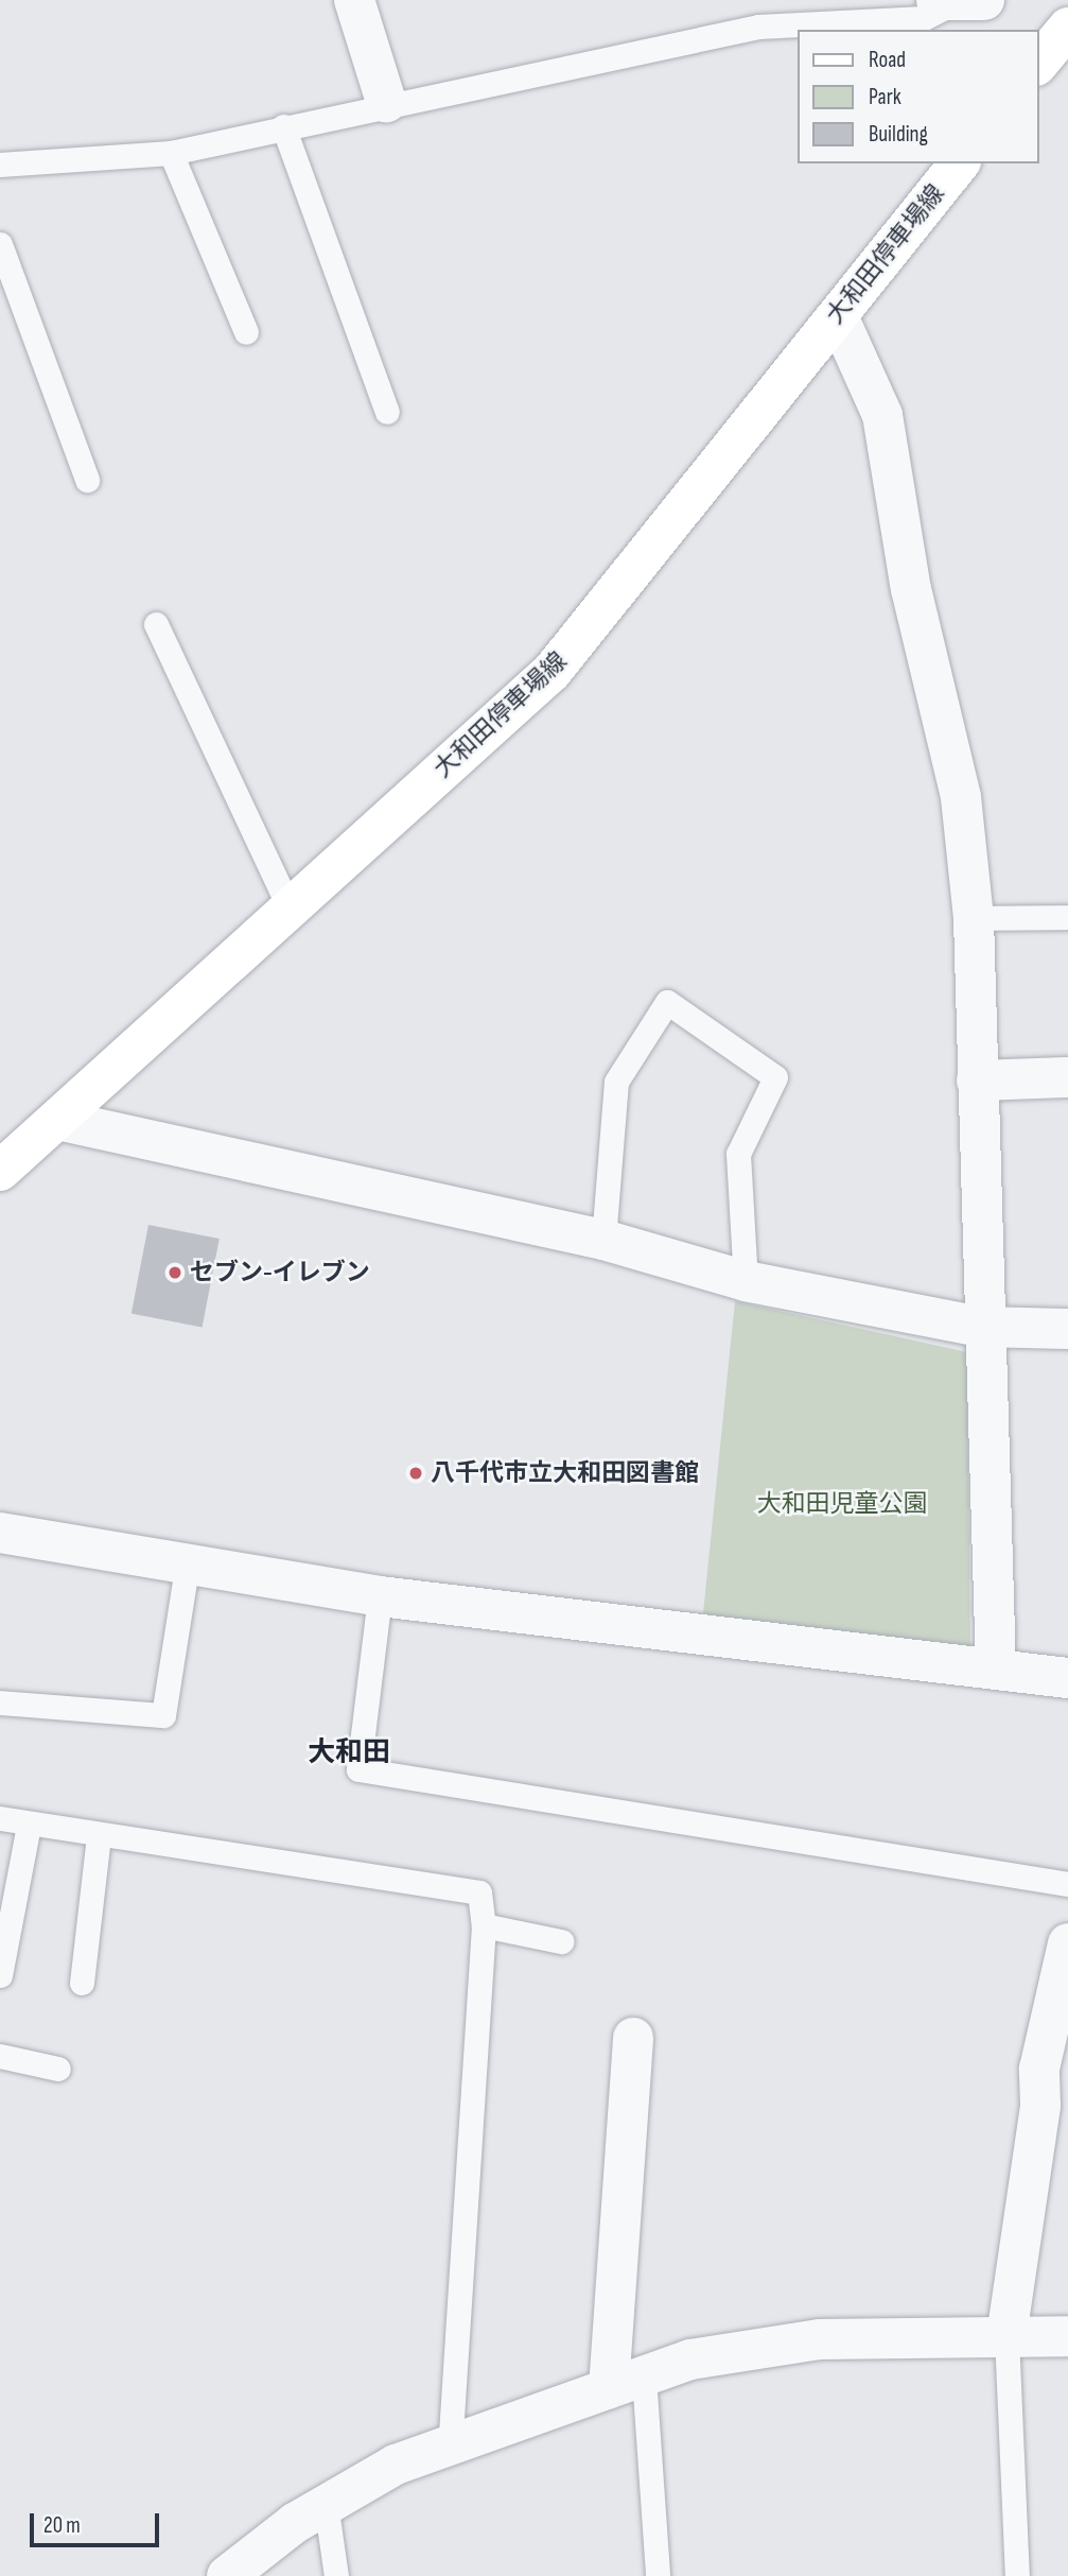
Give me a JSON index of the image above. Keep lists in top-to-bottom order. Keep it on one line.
{"streets":{"main road":["大和田停車場線"]},"districts":["大和田"],"parks":["大和田児童公園"],"places":["セブン-イレブン","八千代市立大和田図書館"],"legend":["Road","Park","Building"],"scale_bar":"20 m"}
